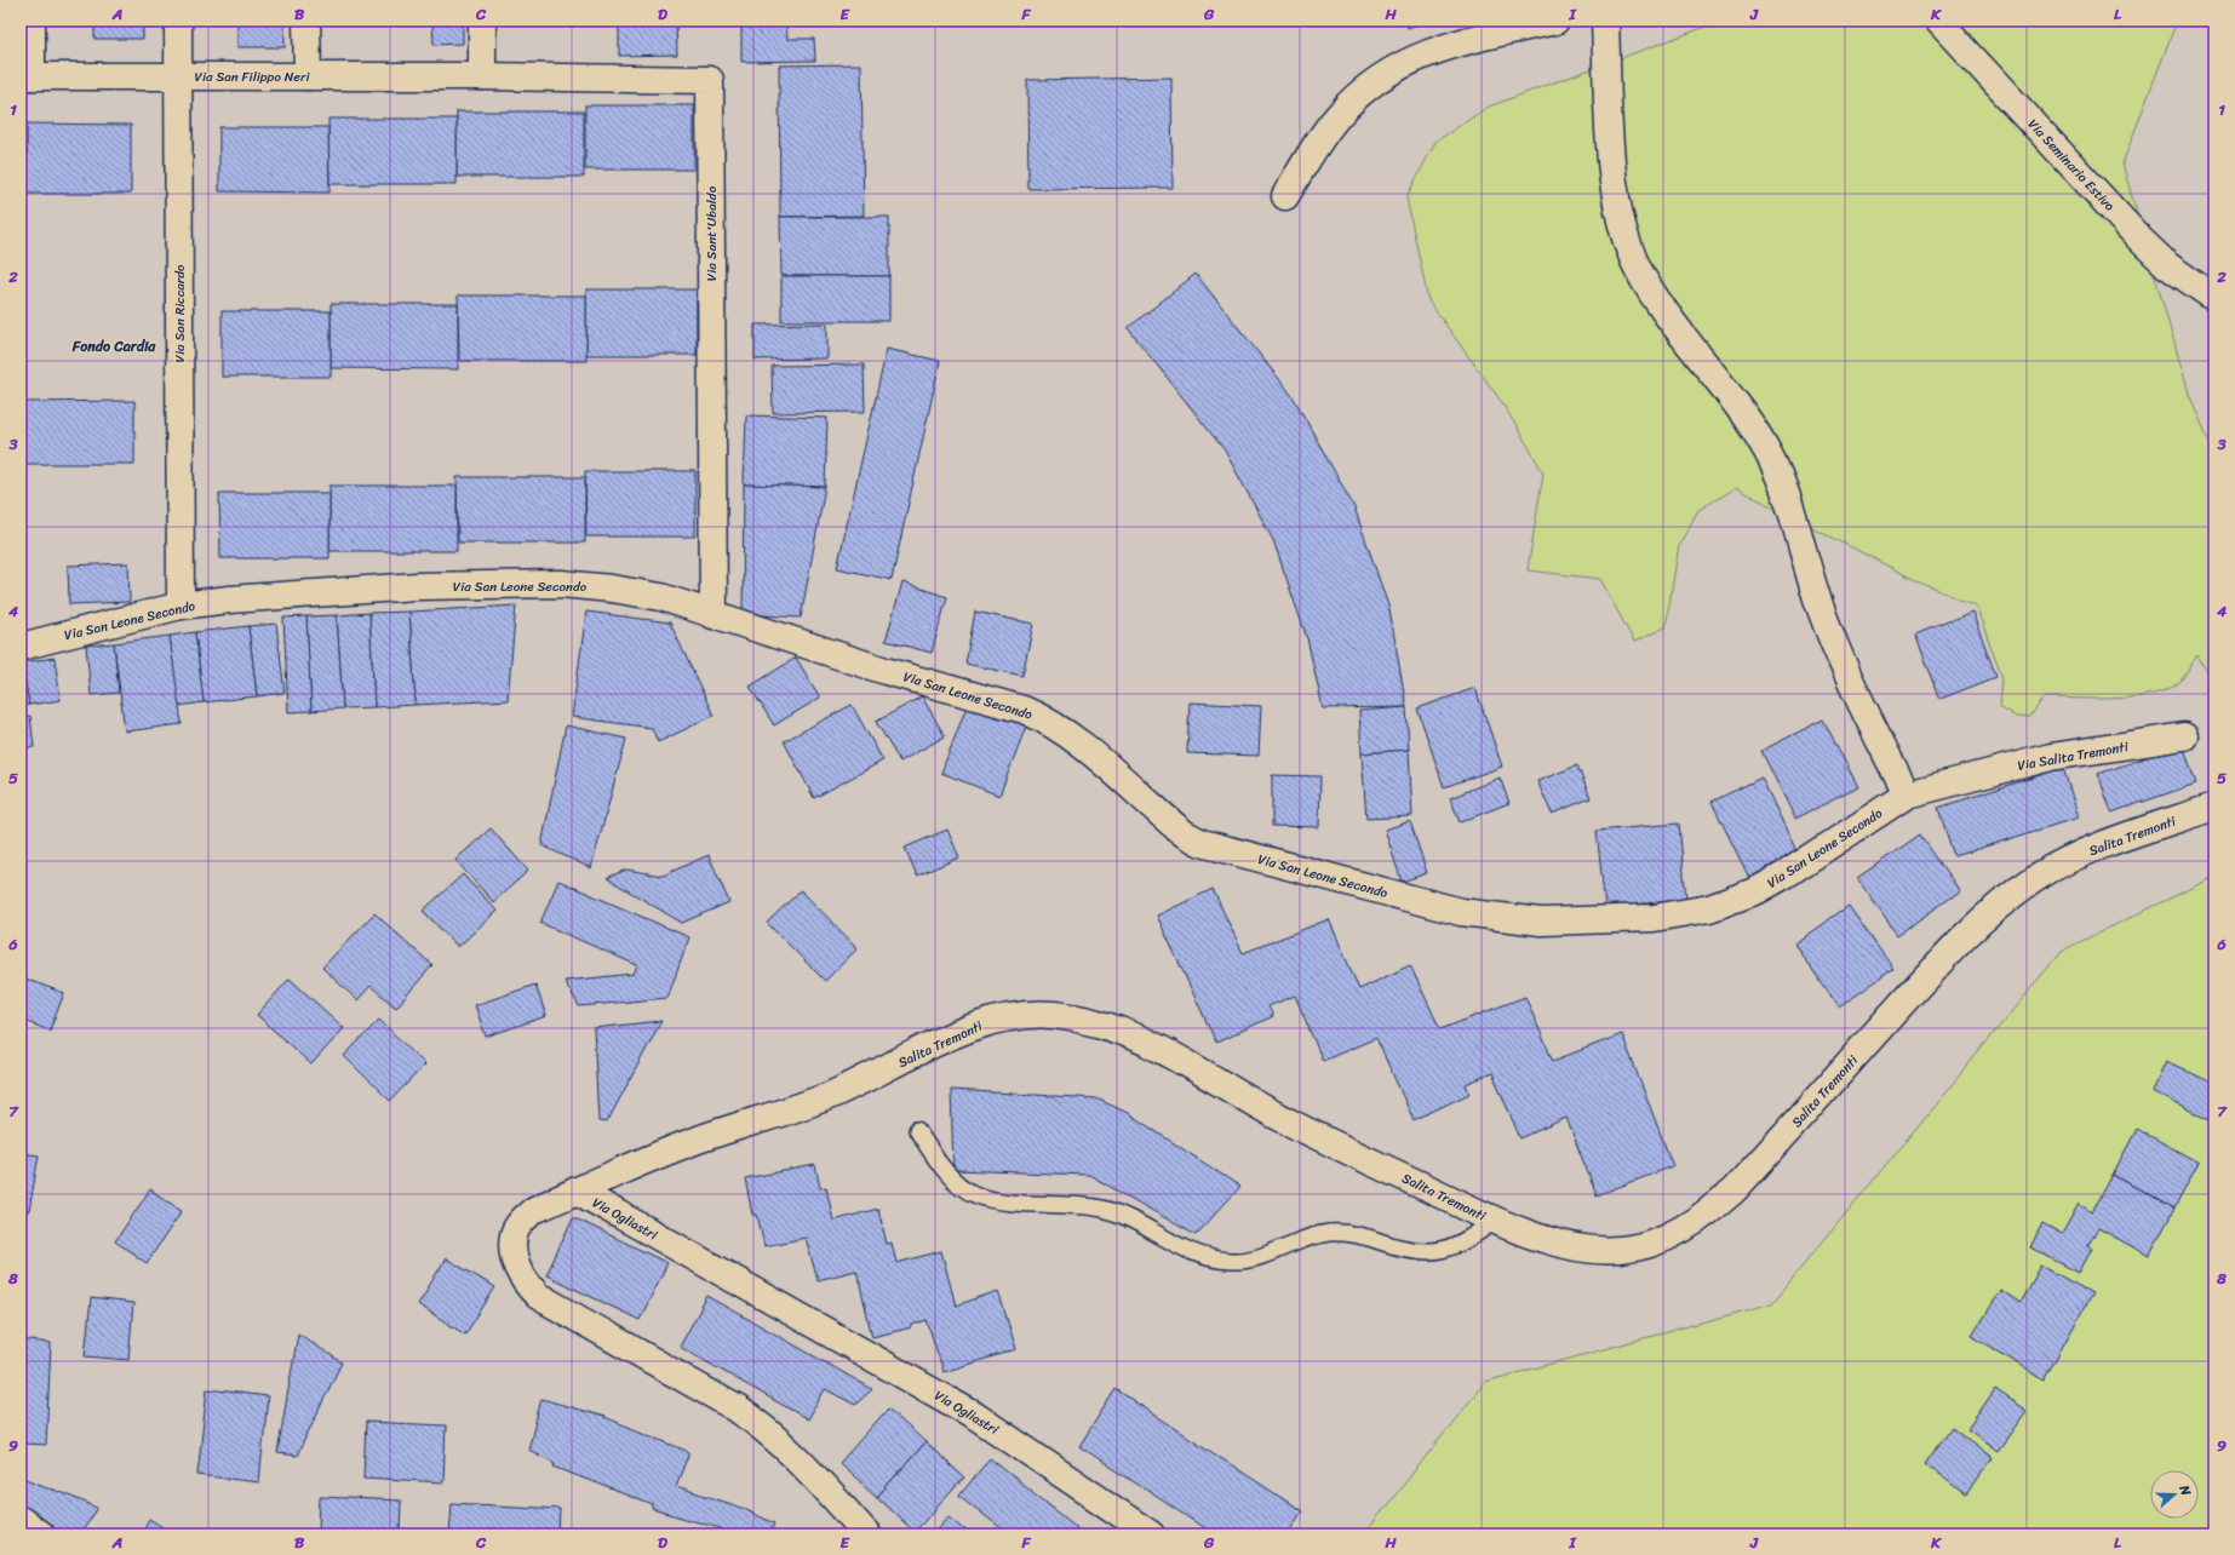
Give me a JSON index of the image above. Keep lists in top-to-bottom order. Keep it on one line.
{"streets":{"street":["Via San Filippo Neri","Via Seminario Estivo","Via Sant'Ubaldo","Via San Riccardo","Via San Leone Secondo","Via Salita Tremonti","Salita Tremonti","Via Ogliastri"]},"crossings":[["Via San Filippo Neri","Via Sant'Ubaldo"],["Via San Filippo Neri","Via San Riccardo"],["Via Sant'Ubaldo","Via San Leone Secondo"],["Via San Riccardo","Via San Leone Secondo"],["Via San Leone Secondo","Via Salita Tremonti"],["Salita Tremonti","Via Ogliastri"]],"districts":["Fondo Cardia"],"north":"right","grid":{"columns":["A","B","C","D","E","F","G","H","I","J","K","L"],"rows":["1","2","3","4","5","6","7","8","9"]}}
